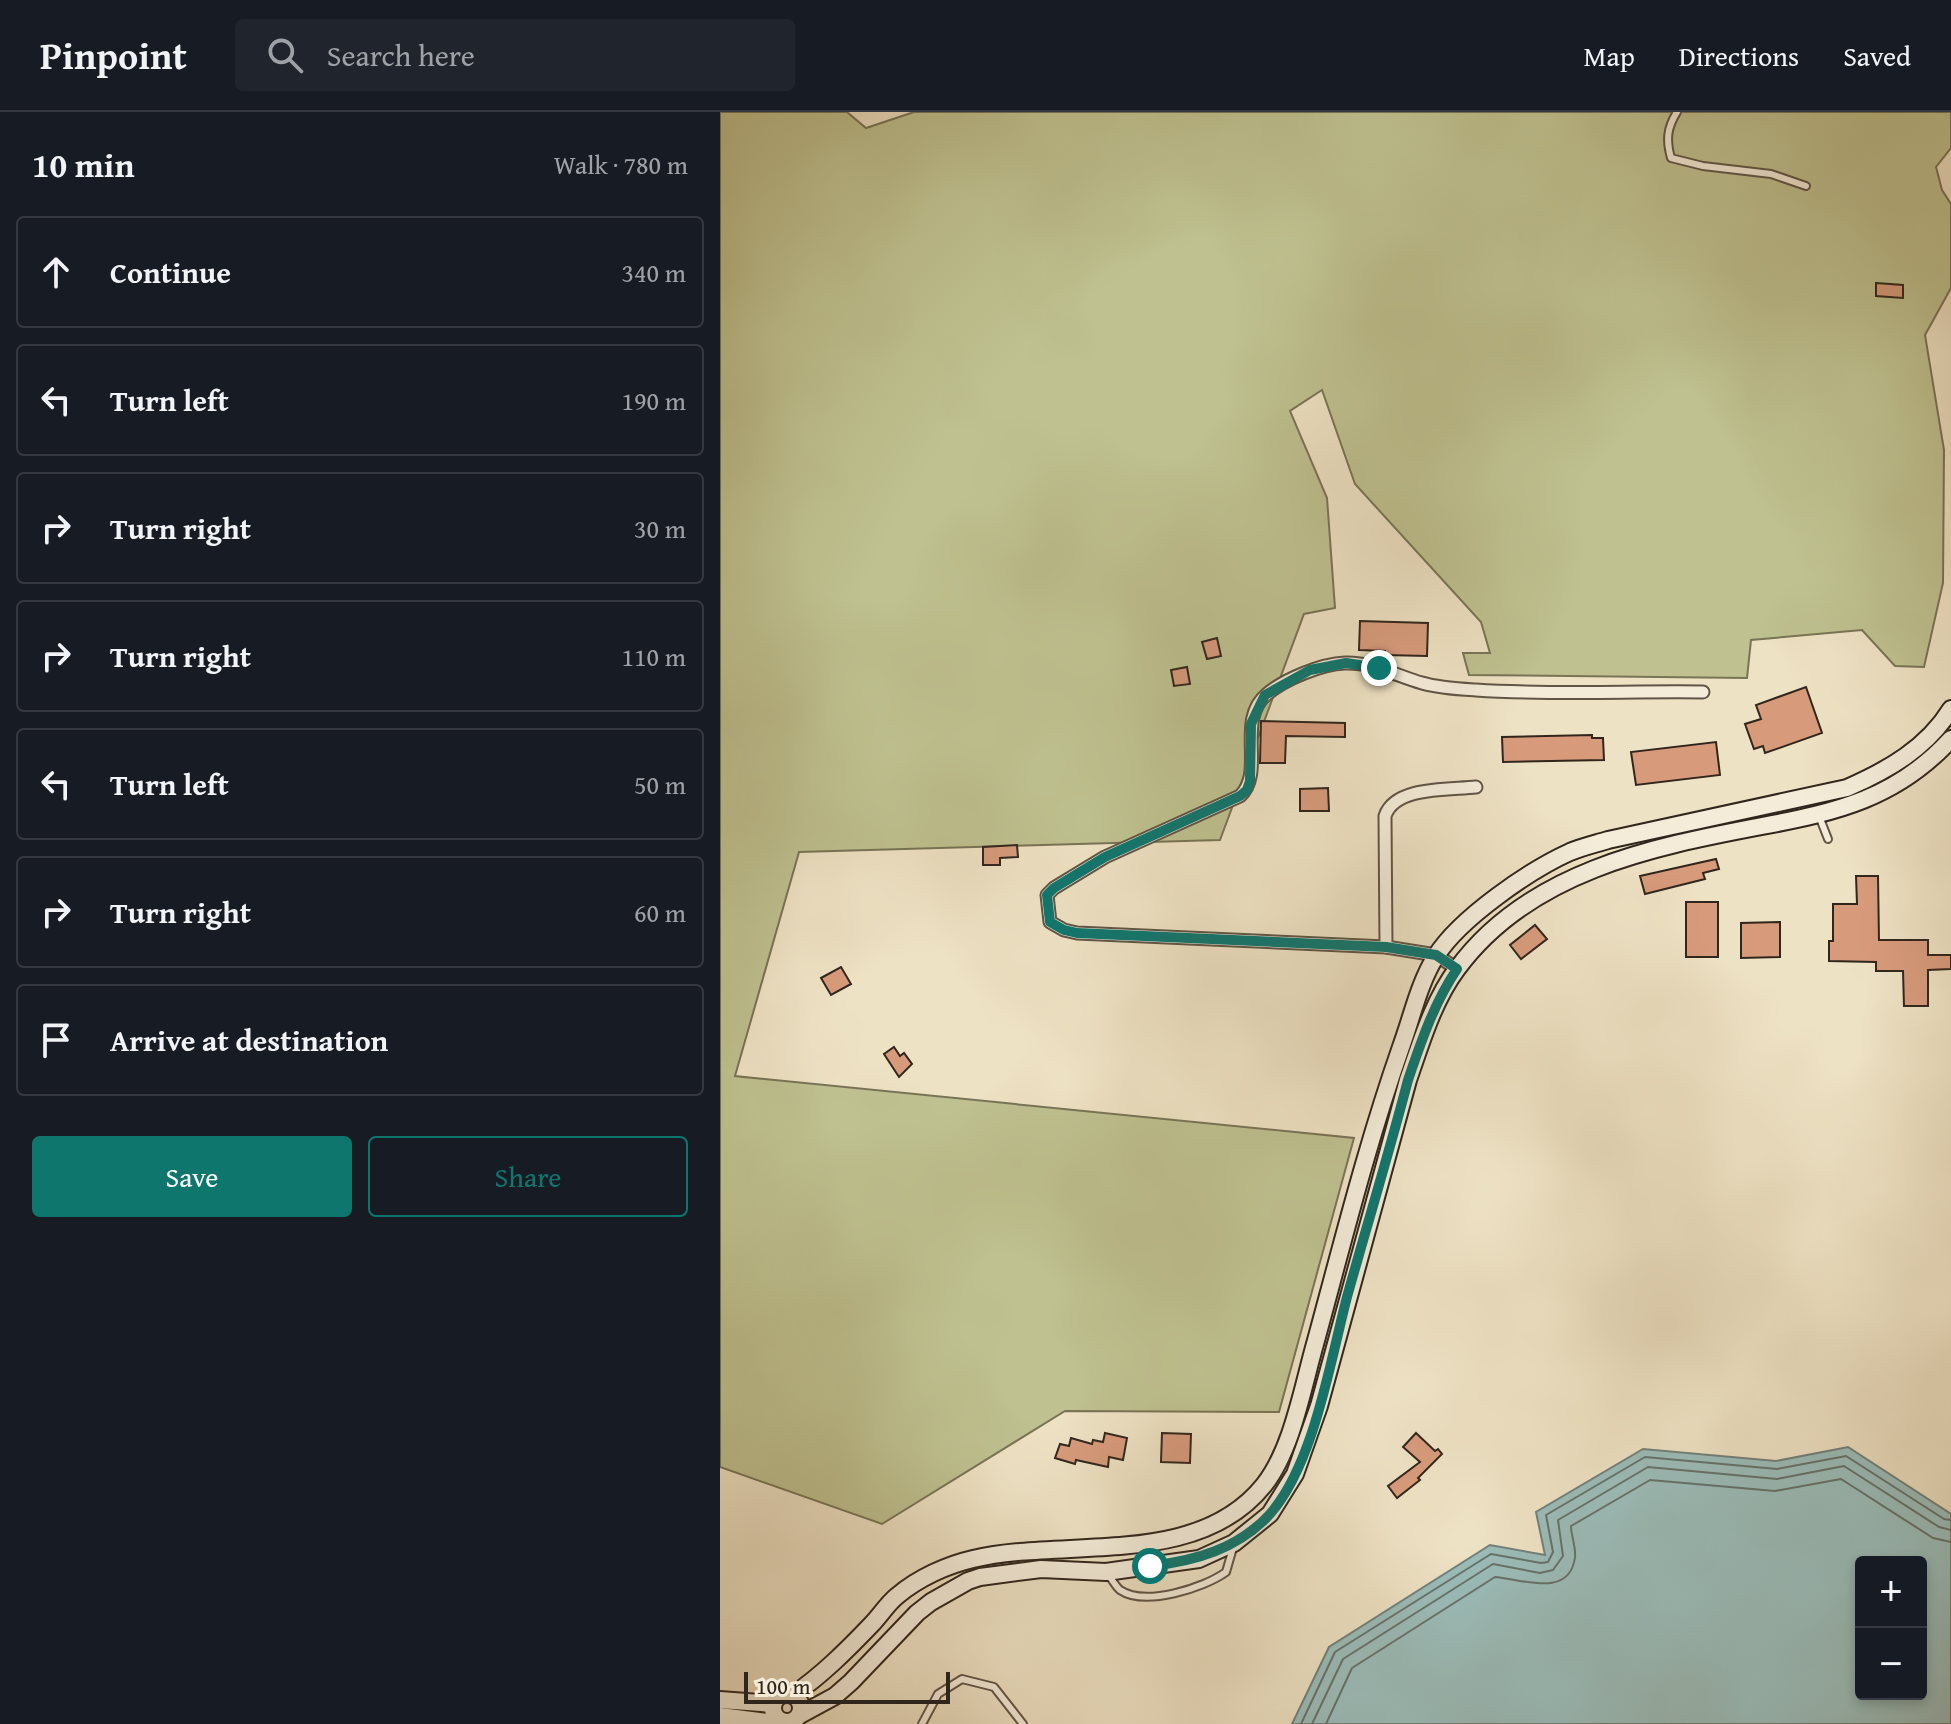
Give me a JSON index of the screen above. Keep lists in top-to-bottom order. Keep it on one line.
{"scale_bar":"100 m","page":{"header":"Pinpoint","search":"Search here","nav":["Map","Directions","Saved"],"heading":["10 min","Walk · 780 m"],"list":[["Continue","340 m"],["Turn left","190 m"],["Turn right","30 m"],["Turn right","110 m"],["Turn left","50 m"],["Turn right","60 m"],"Arrive at destination"],"buttons":["Save","Share"],"map_buttons":["+","−"],"scale":"100 m"}}
